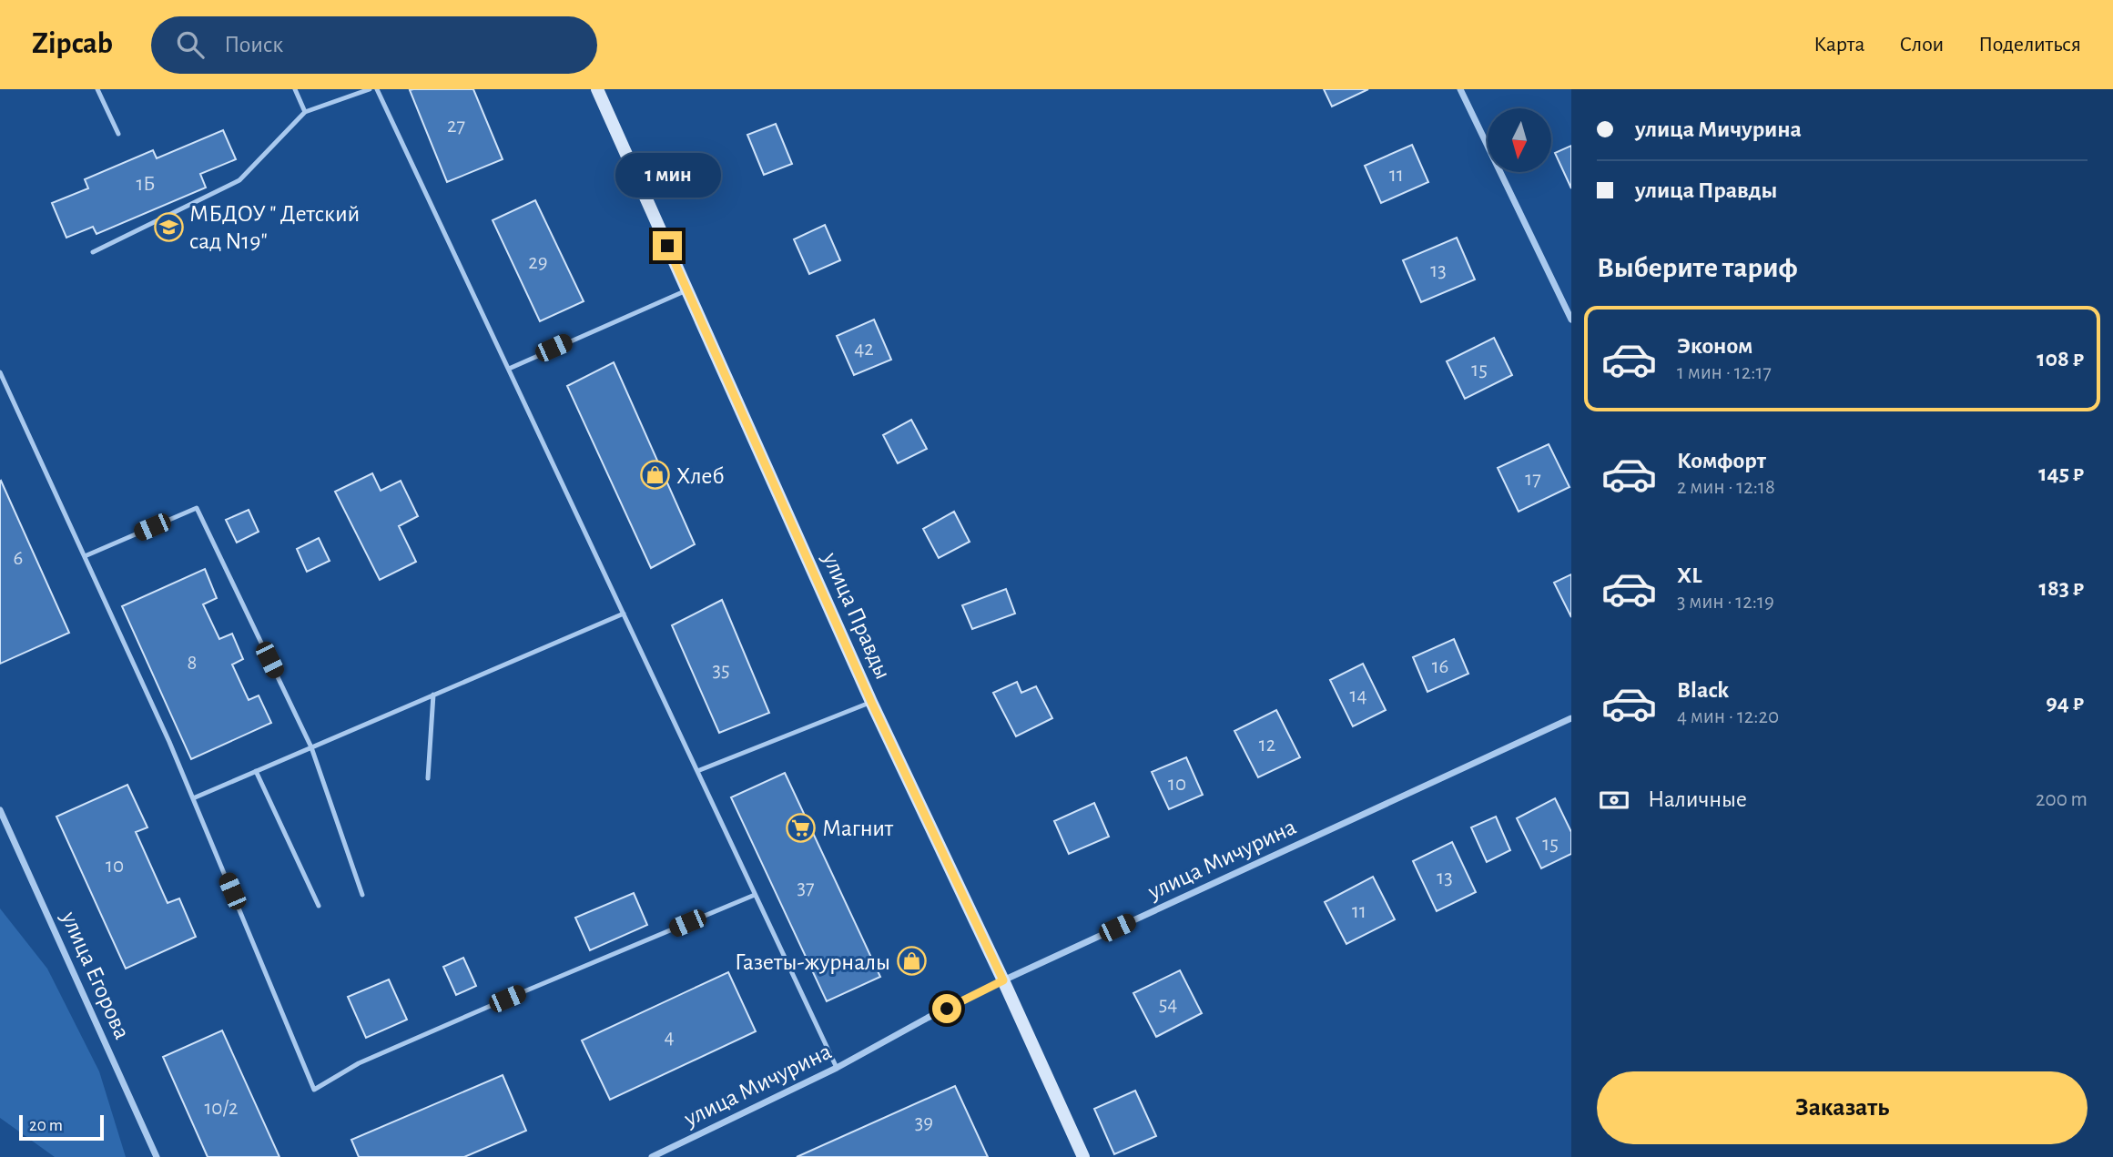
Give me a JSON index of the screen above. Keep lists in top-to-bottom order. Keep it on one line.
{"streets":{"street":["улица Правды","улица Мичурина","улица Егорова"]},"crossings":[["улица Правды","улица Мичурина"]],"places":{"school or university":["МБДОУ \" Детский сад N19\""],"shop":["Хлеб","Газеты-журналы"],"supermarket":["Магнит"]},"house_numbers":["27","11","1Б","29","13","42","15","17","6","8","16","35","14","12","10","15","10","13","37","11","54","4","10/2","39"],"scale_bar":"20 m","north":"bottom","page":{"header":"Zipcab","search":"Поиск","nav":["Карта","Слои","Поделиться"],"banner":["улица Мичурина","улица Правды"],"bubble":"1 мин","heading":"Выберите тариф","list":[{"name":"Эконом","note":"1 мин · 12:17","value":"108 ₽"},{"name":"Комфорт","note":"2 мин · 12:18","value":"145 ₽"},{"name":"XL","note":"3 мин · 12:19","value":"183 ₽"},{"name":"Black","note":"4 мин · 12:20","value":"94 ₽"}],"pay":["Наличные","200 m"],"buttons":"Заказать","scale":"20 m"}}
